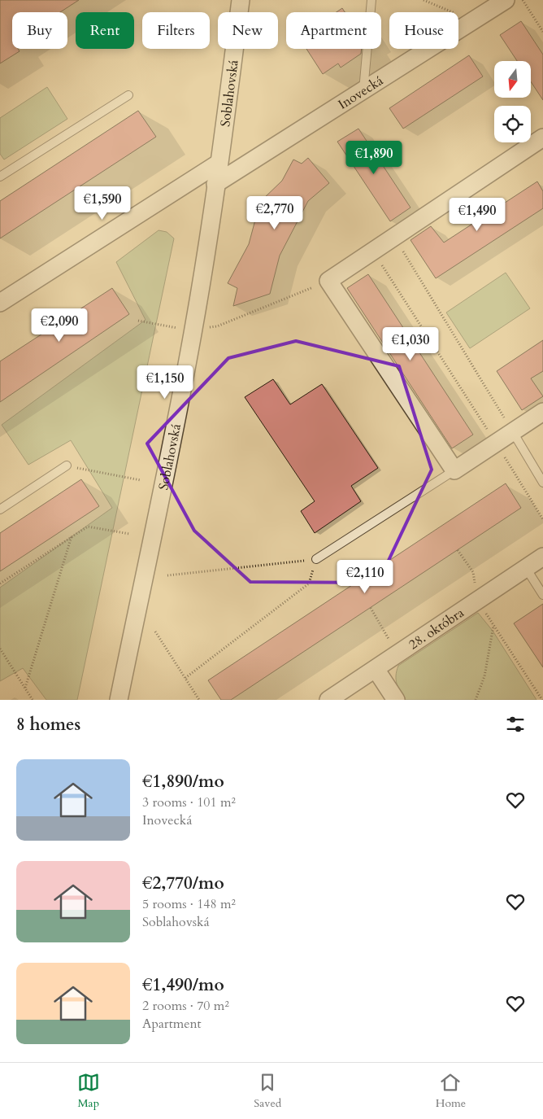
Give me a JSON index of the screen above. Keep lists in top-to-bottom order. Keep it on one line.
{"streets":{"street":["Inovecká","Soblahovská","28. októbra"]},"crossings":[["Inovecká","Soblahovská"]],"north":"bottom","page":{"chip":["Buy","Rent","Filters","New","Apartment","House"],"price":["€1,890","€1,590","€2,770","€1,490","€2,090","€1,030","€1,150","€2,110"],"heading":"8 homes","list":[{"name":"€1,890/mo","note":"3 rooms · 101 m² · Inovecká"},{"name":"€2,770/mo","note":"5 rooms · 148 m² · Soblahovská"},{"name":"€1,490/mo","note":"2 rooms · 70 m² · Apartment"}],"tabs":["Map","Saved","Home"]}}
